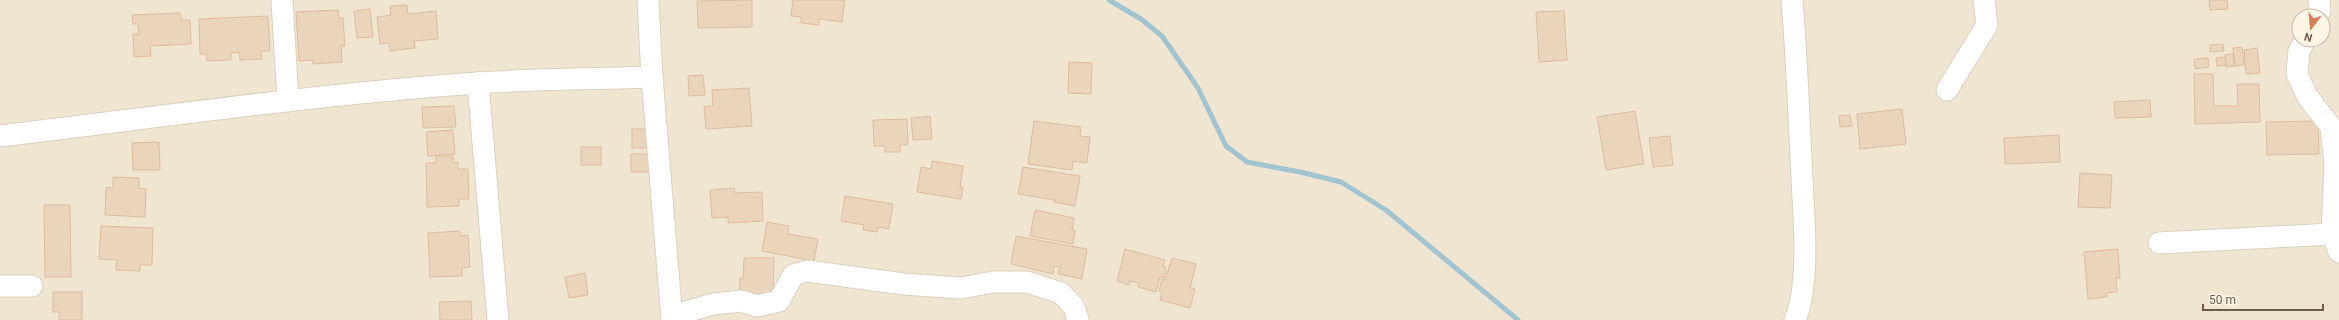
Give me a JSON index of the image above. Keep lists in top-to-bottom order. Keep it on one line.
{"scale_bar":"50 m","north":"bottom"}
